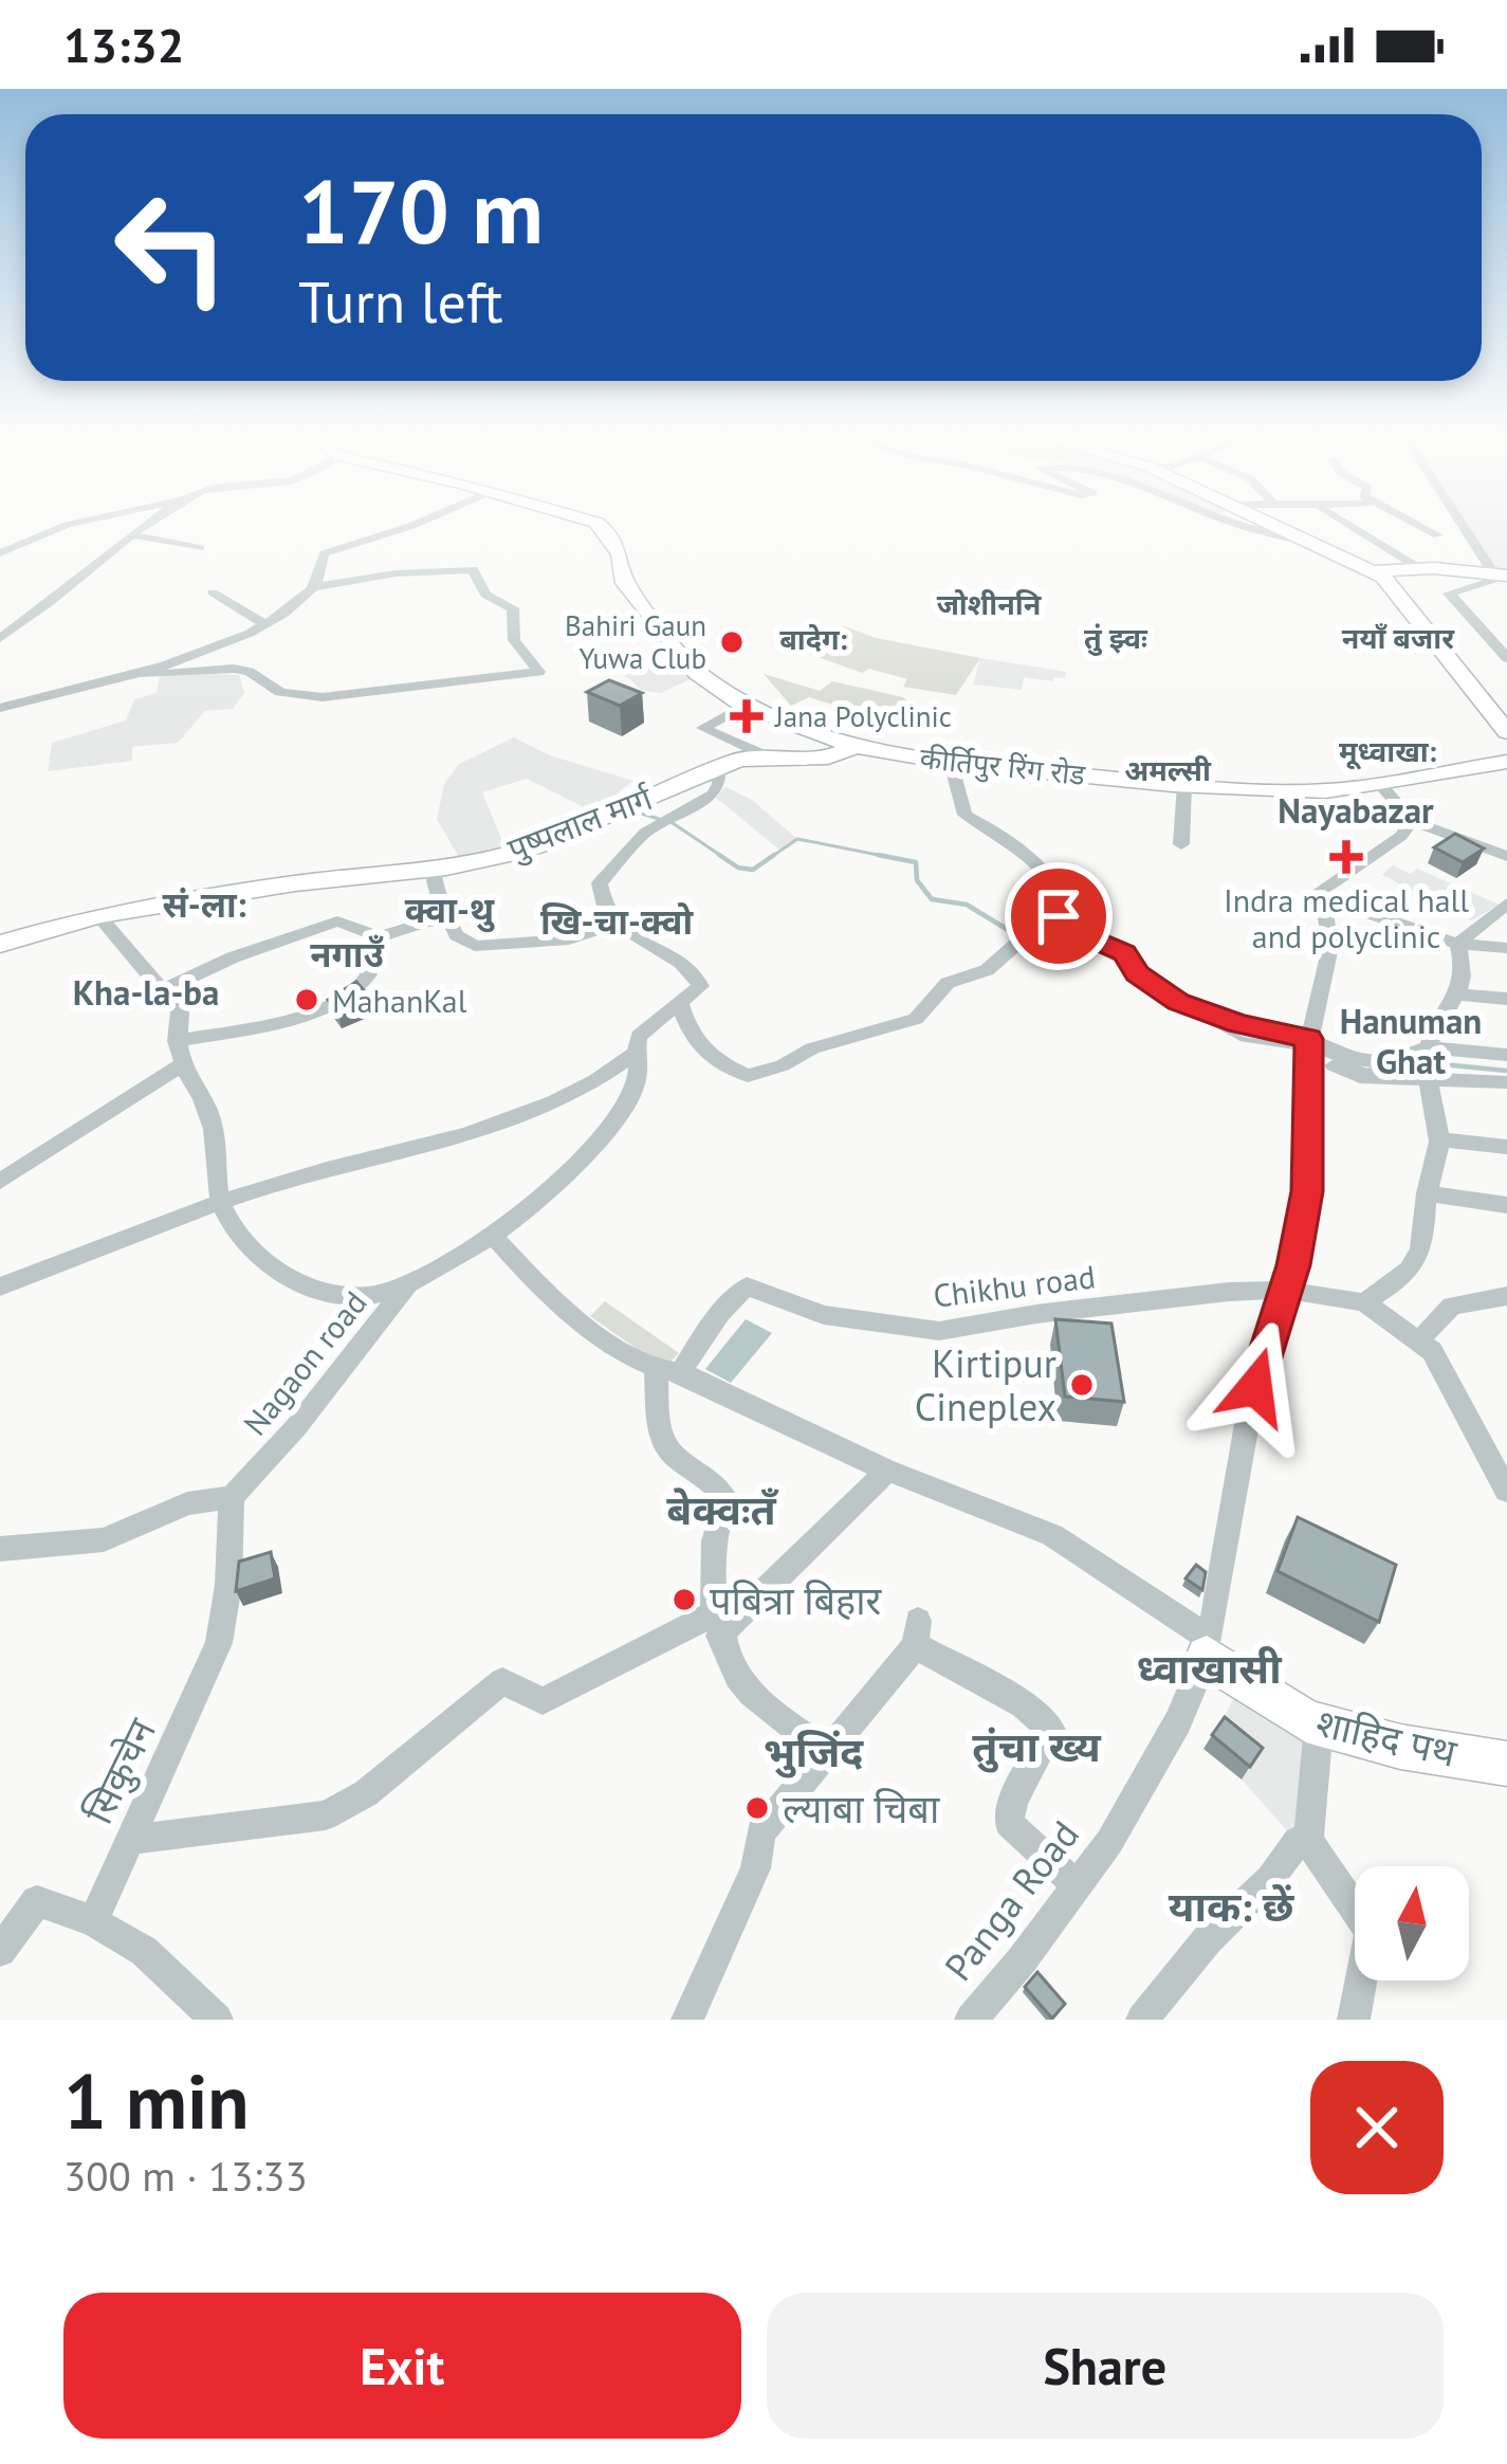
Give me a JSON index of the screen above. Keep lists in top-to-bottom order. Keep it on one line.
{"streets":{"street":["कीर्तिपुर रिंग रोड","पुष्पलाल मार्ग","Chikhu road","Nagaon road","शाहिद पथ","सिकुचेन","Panga Road"]},"crossings":[["कीर्तिपुर रिंग रोड","पुष्पलाल मार्ग"],["Chikhu road","Panga Road"],["Nagaon road","सिकुचेन"],["शाहिद पथ","Panga Road"]],"districts":["जोशीननि","तुं झ्वः","नयाँ बजार","बादेग:","मूध्वाखा:","अमल्सी","Nayabazar","सं-ला:","क्वा-थु","खि-चा-क्वो","नगाउँ","Kha-la-ba","Hanuman Ghat","बेक्वःतँ","ध्वाखासी","तुंचा ख्य","भुजिंद","याक: छें"],"places":{"other":["Bahiri Gaun Yuwa Club","MahanKal","Kirtipur Cineplex","पबित्रा बिहार","ल्याबा चिबा"],"health":["Jana Polyclinic","Indra medical hall and polyclinic"]},"north":"top","page":{"status":"13:32","turn":["170 m","Turn left"],"heading":["1 min","300 m · 13:33"],"buttons":["Exit","Share"]}}
